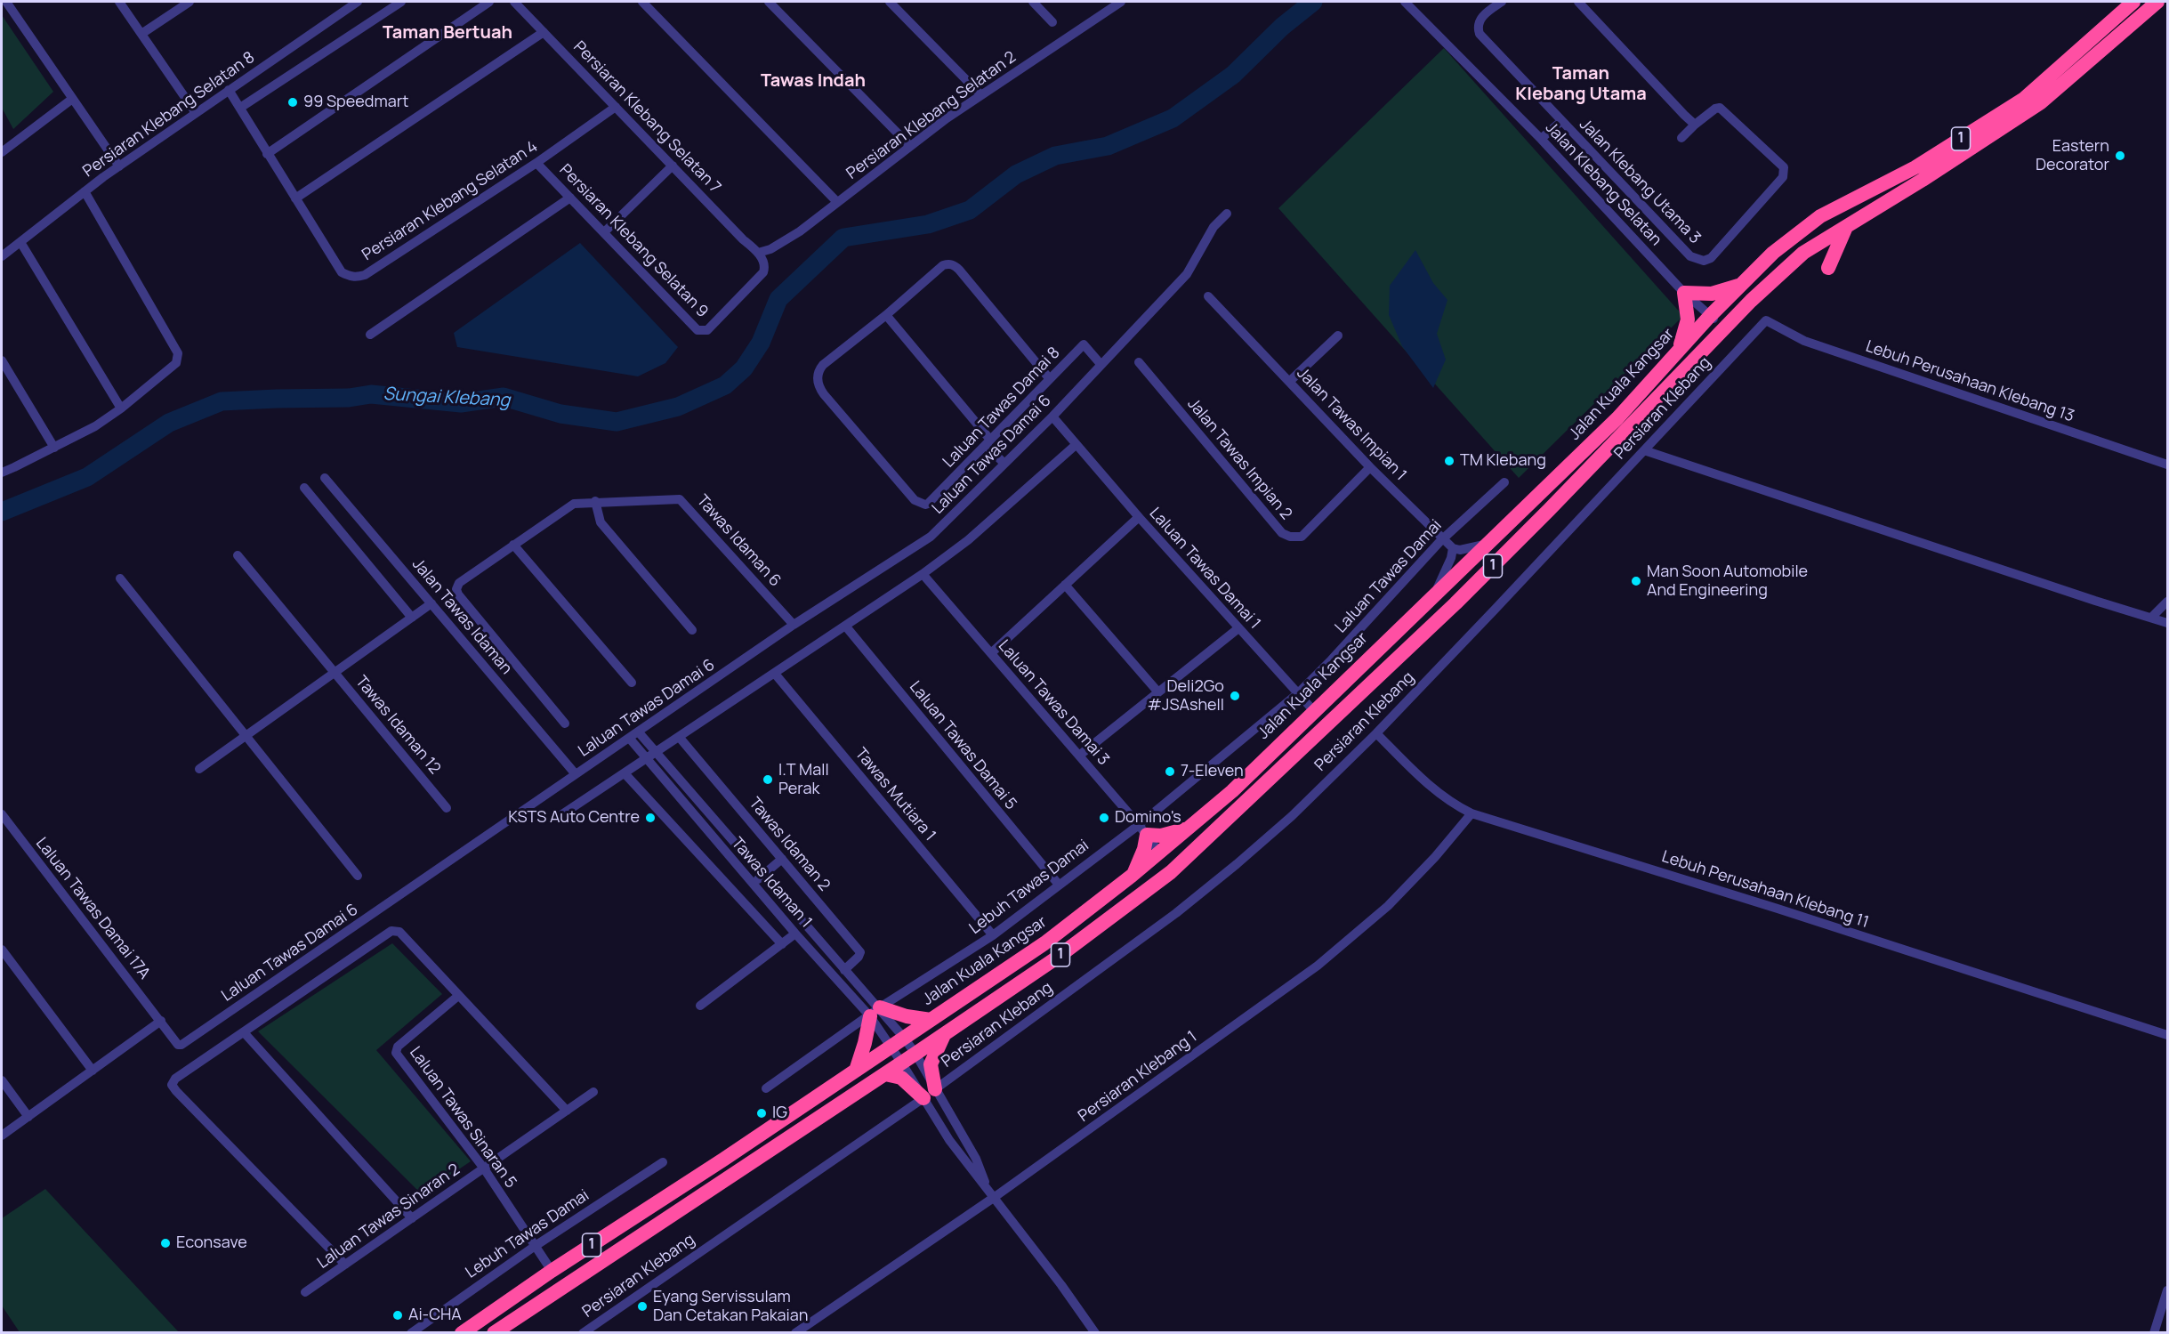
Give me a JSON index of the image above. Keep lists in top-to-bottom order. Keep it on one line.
{"streets":{"highway":["1","Jalan Kuala Kangsar"],"street":["Persiaran Klebang Selatan 8","Persiaran Klebang Selatan 2","Persiaran Klebang Selatan 7","Jalan Klebang Utama 3","Jalan Klebang Selatan","Persiaran Klebang Selatan 4","Persiaran Klebang Selatan 9","Lebuh Perusahaan Klebang 13","Laluan Tawas Damai 8","Persiaran Klebang","Jalan Tawas Impian 1","Laluan Tawas Damai 6","Jalan Tawas Impian 2","Tawas Idaman 6","Laluan Tawas Damai 1","Laluan Tawas Damai","Jalan Tawas Idaman","Laluan Tawas Damai 3","Tawas Idaman 12","Laluan Tawas Damai 5","Tawas Mutiara 1","Tawas Idaman 2","Tawas Idaman 1","Lebuh Tawas Damai","Lebuh Perusahaan Klebang 11","Laluan Tawas Damai 17A","Persiaran Klebang 1","Laluan Tawas Sinaran 5","Laluan Tawas Sinaran 2"]},"crossings":[["Persiaran Klebang Selatan 8","Persiaran Klebang Selatan 4"],["Persiaran Klebang Selatan 2","Persiaran Klebang Selatan 7"],["Persiaran Klebang Selatan 2","Persiaran Klebang Selatan 9"],["Persiaran Klebang Selatan 7","Persiaran Klebang Selatan 4"],["Persiaran Klebang Selatan 7","Persiaran Klebang Selatan 9"],["Jalan Klebang Selatan","Jalan Kuala Kangsar"],["Persiaran Klebang Selatan 4","Persiaran Klebang Selatan 9"],["Lebuh Perusahaan Klebang 13","Persiaran Klebang"],["Jalan Kuala Kangsar","Laluan Tawas Damai 1"],["Jalan Kuala Kangsar","Laluan Tawas Damai 3"],["Jalan Kuala Kangsar","Tawas Idaman 1"],["Jalan Kuala Kangsar","Laluan Tawas Sinaran 5"],["Laluan Tawas Damai 8","Laluan Tawas Damai 6"],["Persiaran Klebang","Tawas Idaman 1"],["Persiaran Klebang","Lebuh Perusahaan Klebang 11"],["Jalan Tawas Impian 1","Jalan Tawas Impian 2"],["Jalan Tawas Impian 1","Laluan Tawas Damai"],["Laluan Tawas Damai 6","Tawas Idaman 6"],["Laluan Tawas Damai 6","Laluan Tawas Damai 1"],["Laluan Tawas Damai 6","Jalan Tawas Idaman"],["Laluan Tawas Damai 6","Tawas Idaman 1"],["Laluan Tawas Damai 6","Laluan Tawas Damai 17A"],["Laluan Tawas Damai 1","Laluan Tawas Damai"],["Laluan Tawas Damai 1","Lebuh Tawas Damai"],["Laluan Tawas Damai","Lebuh Tawas Damai"],["Laluan Tawas Damai 3","Lebuh Tawas Damai"],["Laluan Tawas Damai 5","Lebuh Tawas Damai"],["Tawas Mutiara 1","Lebuh Tawas Damai"],["Tawas Idaman 2","Tawas Idaman 1"],["Tawas Idaman 1","Lebuh Tawas Damai"],["Lebuh Tawas Damai","Laluan Tawas Sinaran 5"],["Lebuh Perusahaan Klebang 11","Persiaran Klebang 1"],["Laluan Tawas Sinaran 5","Laluan Tawas Sinaran 2"]],"districts":["Taman Bertuah","Taman Klebang Utama","Tawas Indah"],"water":["Sungai Klebang"],"places":["99 Speedmart","Eastern Decorator","TM Klebang","Man Soon Automobile And Engineering","Deli2Go #JSAshell","7-Eleven","I.T Mall Perak","KSTS Auto Centre","Domino's","IG","Econsave","Eyang Servissulam Dan Cetakan Pakaian","Ai-CHA"]}
